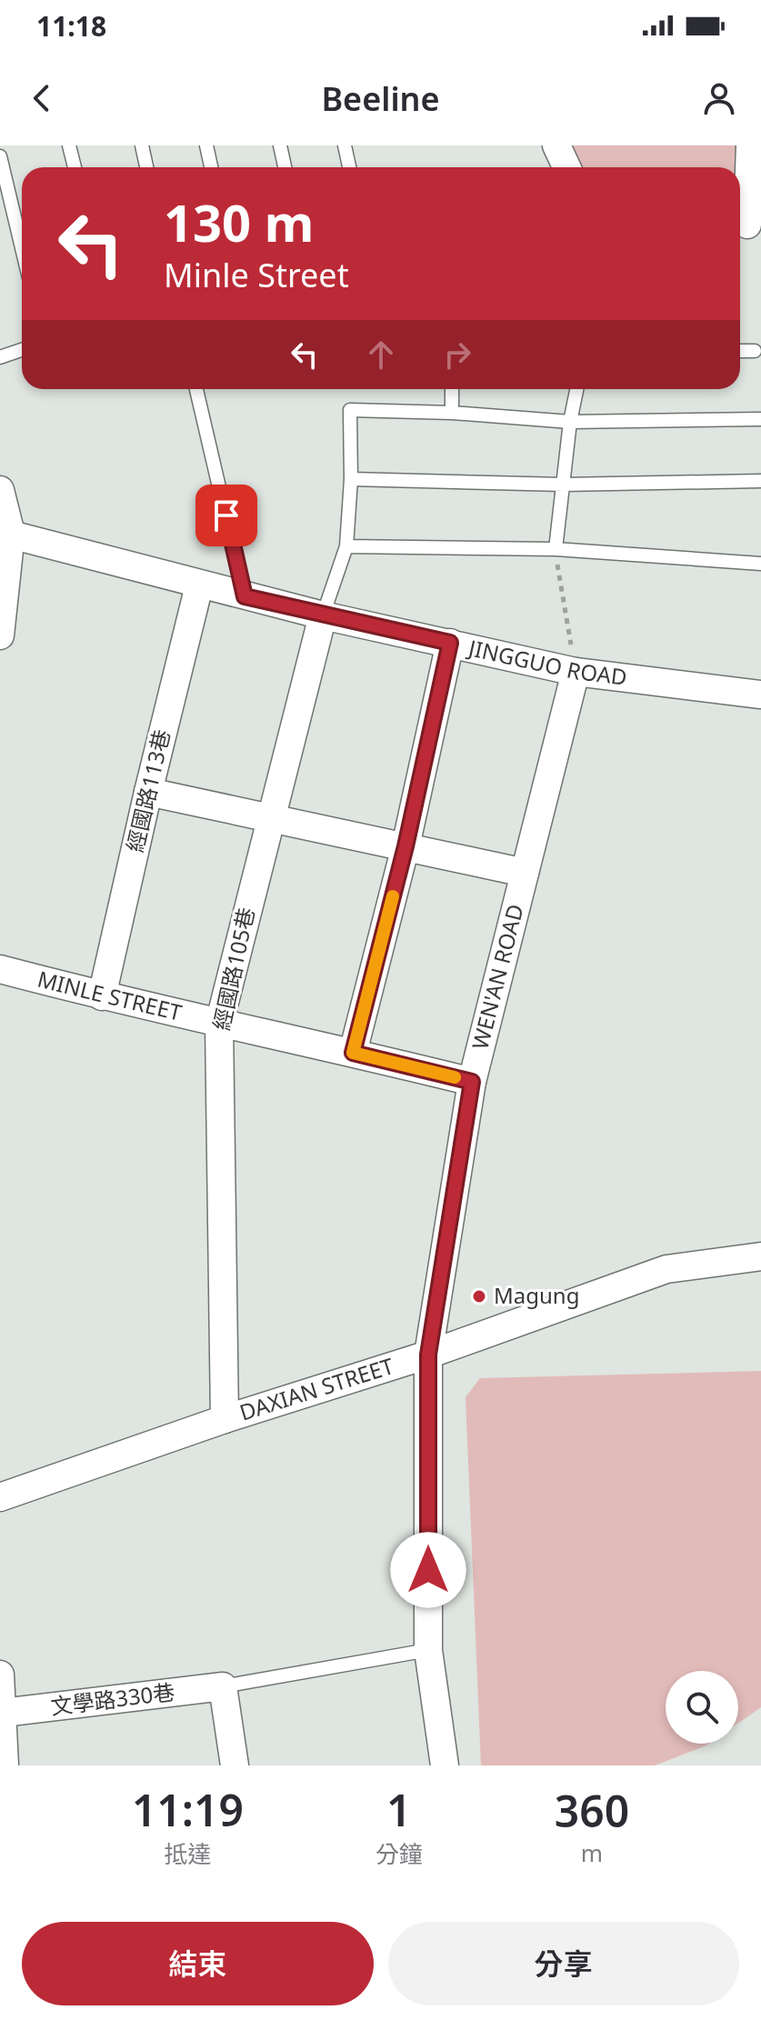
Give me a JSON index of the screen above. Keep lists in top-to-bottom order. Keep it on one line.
{"streets":{"street":["JINGGUO ROAD","經國路113巷","經國路105巷","WEN'AN ROAD","MINLE STREET","DAXIAN STREET","文學路330巷"]},"crossings":[["JINGGUO ROAD","經國路113巷"],["JINGGUO ROAD","經國路105巷"],["JINGGUO ROAD","WEN'AN ROAD"],["經國路113巷","MINLE STREET"],["經國路105巷","MINLE STREET"],["經國路105巷","DAXIAN STREET"],["WEN'AN ROAD","MINLE STREET"],["WEN'AN ROAD","DAXIAN STREET"]],"places":["Magung"],"page":{"status":"11:18","header":"Beeline","turn":["130 m","Minle Street"],"eta":["11:19","抵達","1","分鐘","360","m"],"buttons":["結束","分享"]}}
